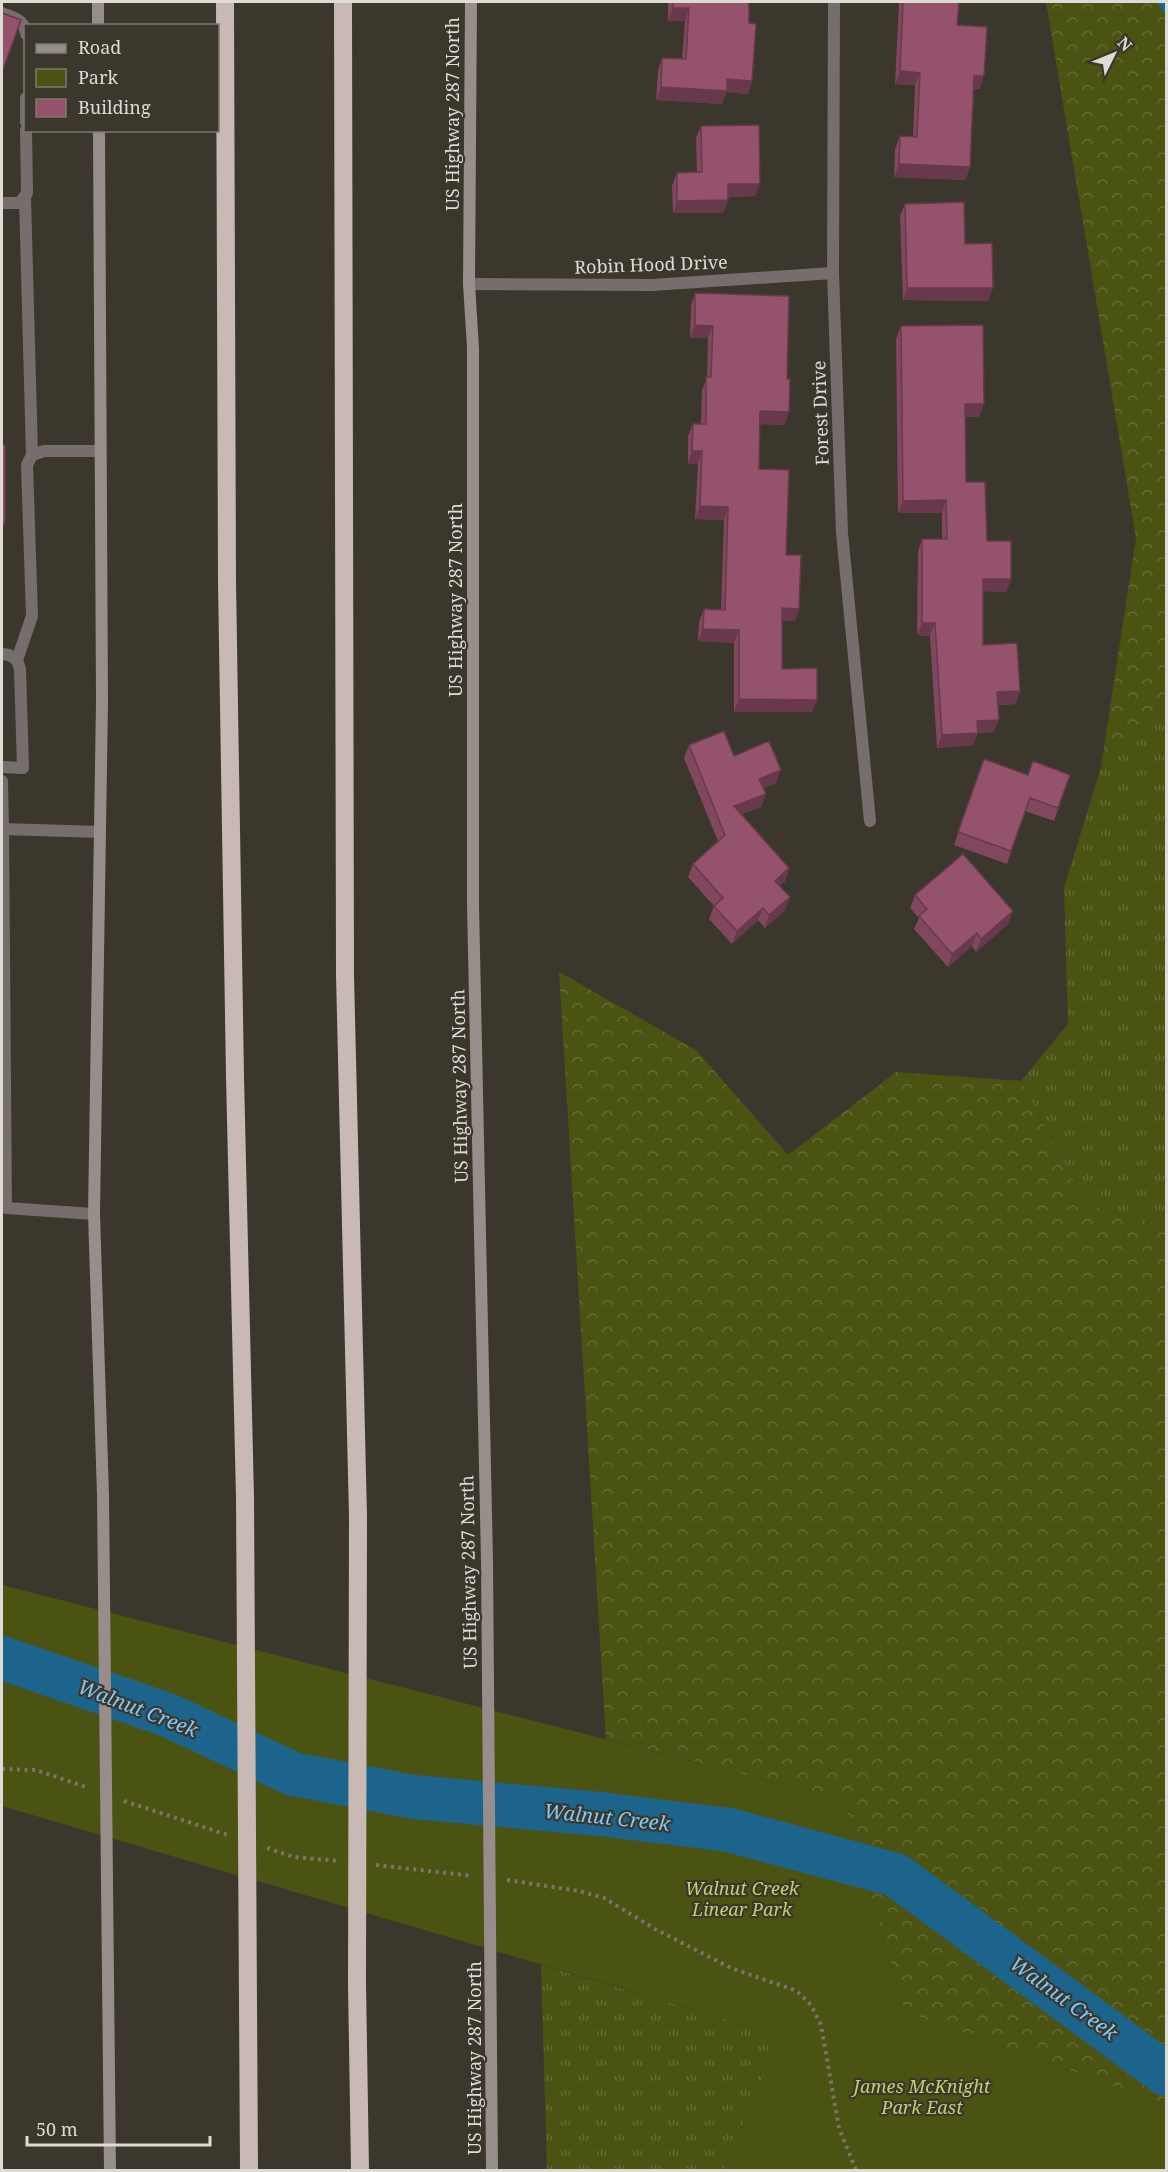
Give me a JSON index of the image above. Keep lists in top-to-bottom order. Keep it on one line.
{"streets":{"main road":["US Highway 287 North"],"street":["Robin Hood Drive","Forest Drive"]},"crossings":[["US Highway 287 North","Robin Hood Drive"],["Robin Hood Drive","Forest Drive"]],"water":["Walnut Creek"],"parks":["Walnut Creek Linear Park","James McKnight Park East"],"legend":["Road","Park","Building"],"scale_bar":"50 m","north":"top right"}
